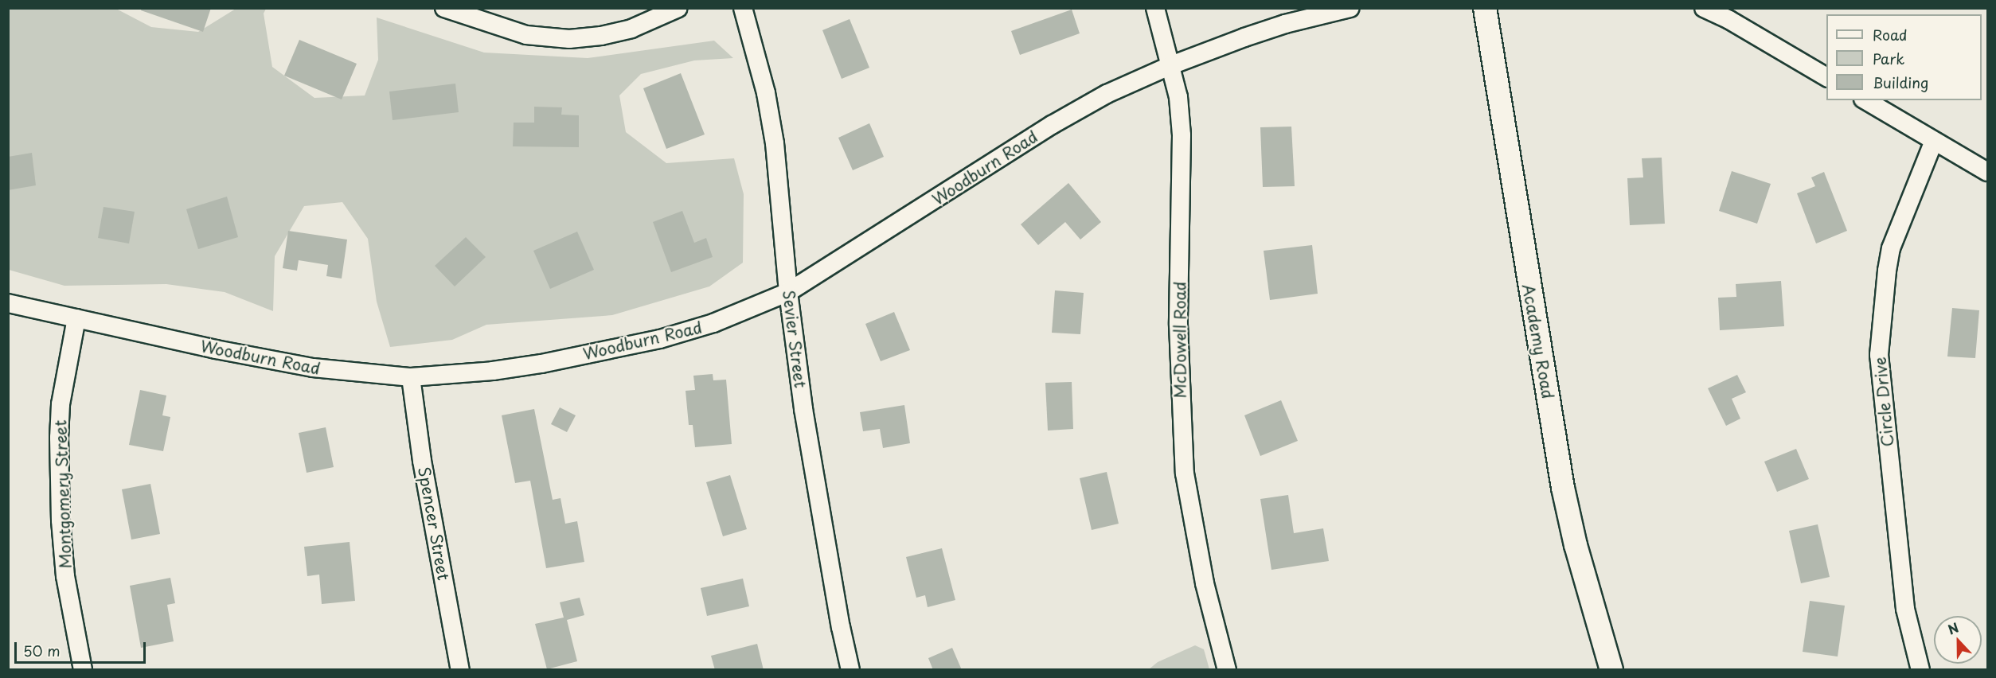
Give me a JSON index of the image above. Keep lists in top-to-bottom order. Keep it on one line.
{"streets":{"main road":["Academy Road"],"street":["Woodburn Road","Sevier Street","McDowell Road","Circle Drive","Montgomery Street","Spencer Street"]},"crossings":[["Woodburn Road","Sevier Street"],["Woodburn Road","McDowell Road"],["Woodburn Road","Montgomery Street"],["Woodburn Road","Spencer Street"]],"legend":["Road","Park","Building"],"scale_bar":"50 m","north":"top"}
